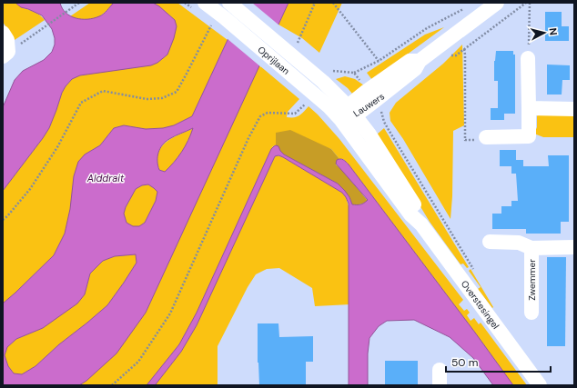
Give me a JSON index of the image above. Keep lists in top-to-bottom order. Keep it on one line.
{"streets":{"street":["Oprijlaan","Lauwers","Zwemmer","Overstesingel"]},"crossings":[["Oprijlaan","Lauwers"],["Oprijlaan","Overstesingel"],["Lauwers","Overstesingel"]],"water":["Alddrait"],"scale_bar":"50 m","north":"right"}
